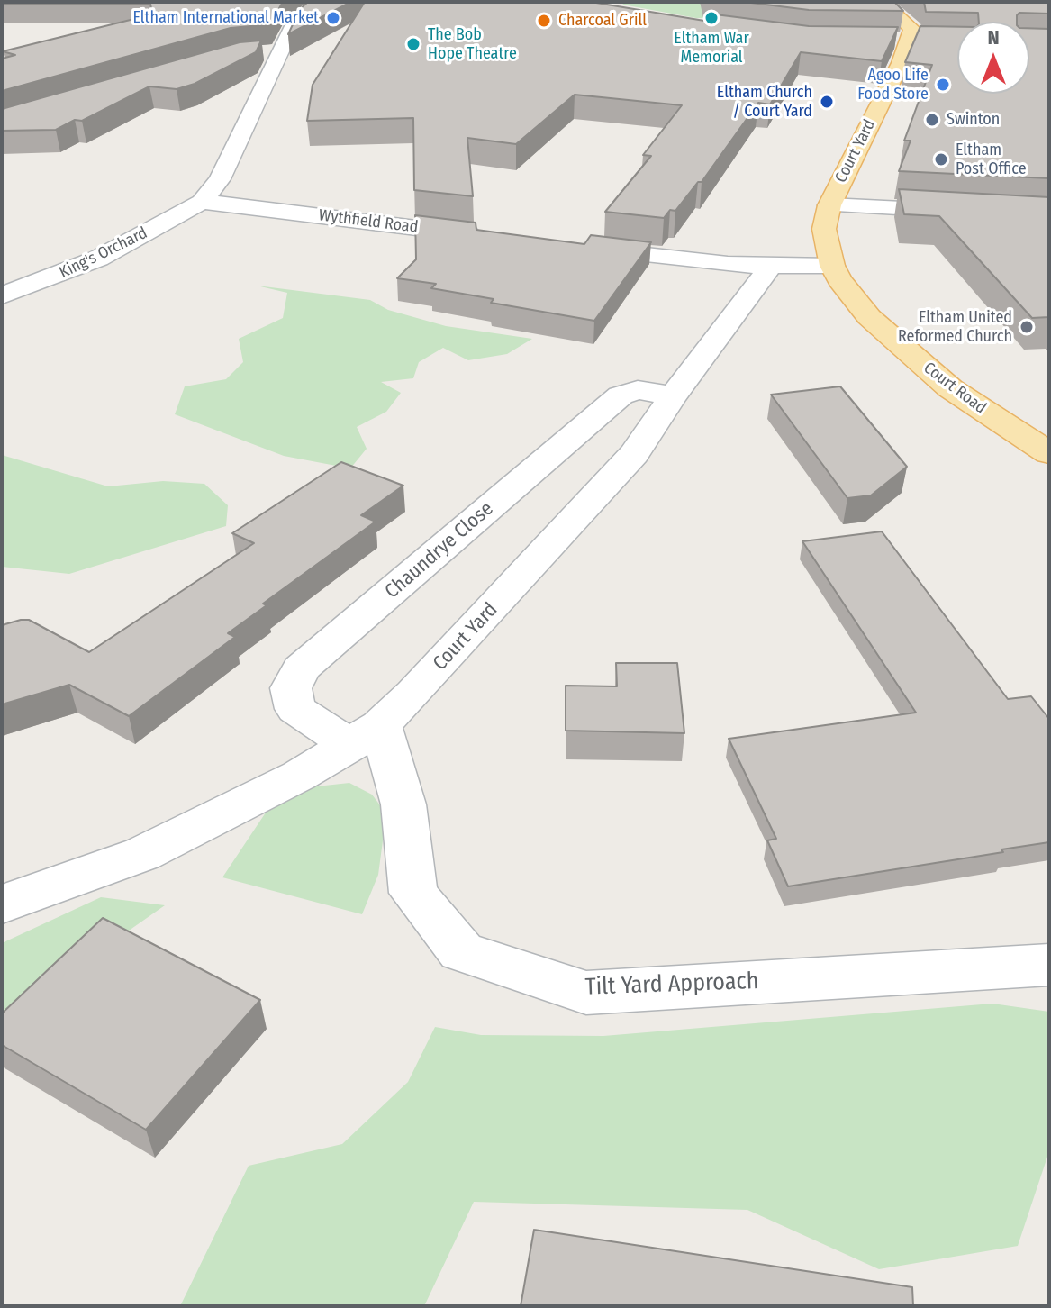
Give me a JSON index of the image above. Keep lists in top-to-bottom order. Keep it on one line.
{"streets":{"main road":["Court Yard","Court Road"],"street":["Wythfield Road","King's Orchard","Chaundrye Close","Tilt Yard Approach"]},"crossings":[["Court Yard","Court Road"],["Court Yard","Chaundrye Close"],["Court Yard","Tilt Yard Approach"],["Wythfield Road","King's Orchard"],["Chaundrye Close","Tilt Yard Approach"]],"places":["Eltham International Market","Eltham War Memorial","Charcoal Grill","The Bob Hope Theatre","Agoo Life Food Store","Eltham Church / Court Yard","Swinton","Eltham Post Office","Eltham United Reformed Church"],"north":"top"}
